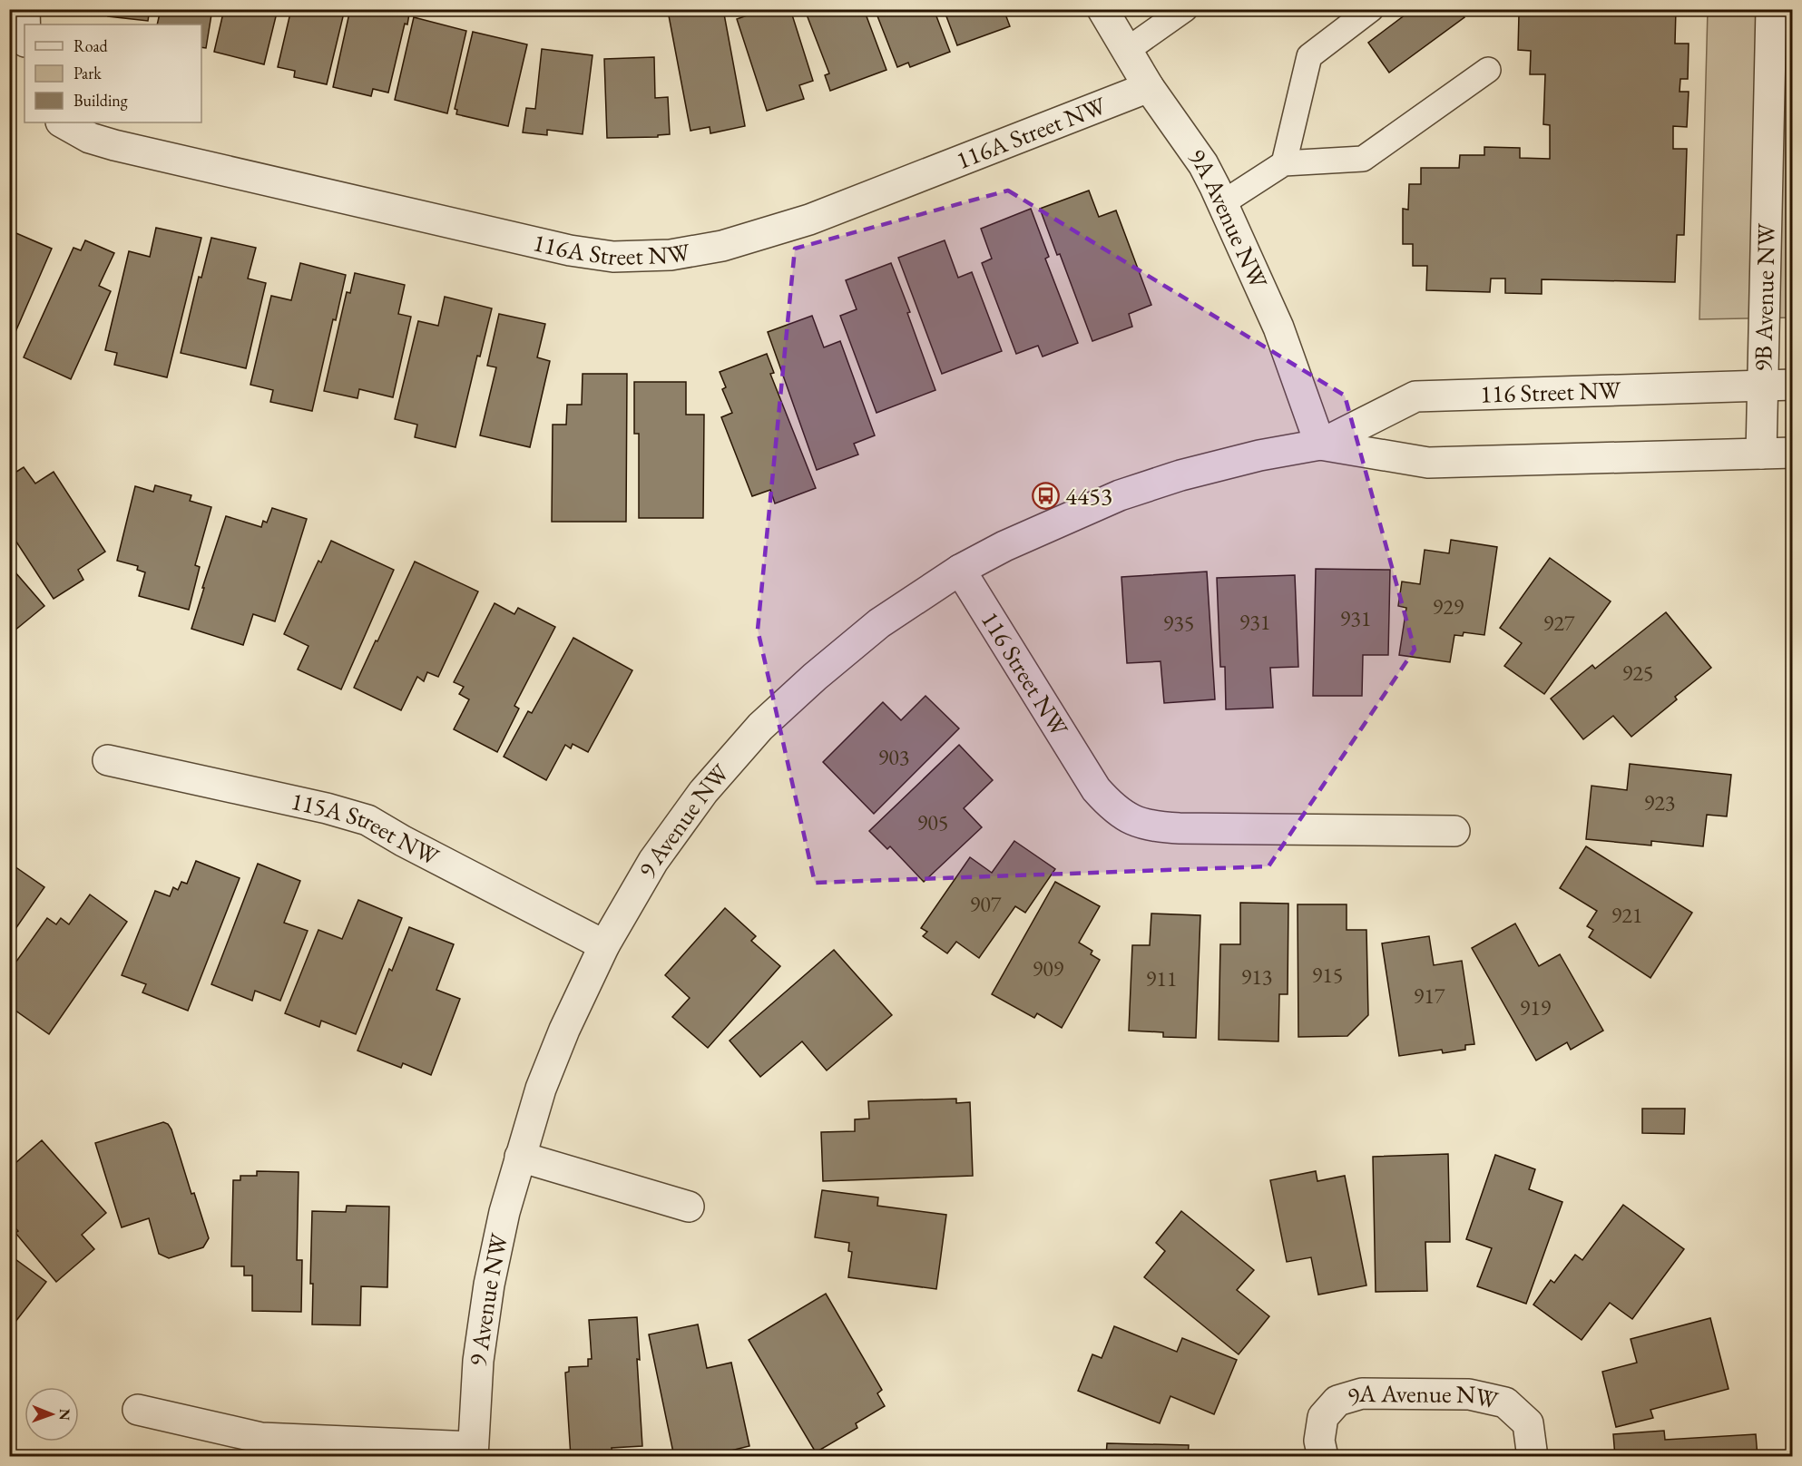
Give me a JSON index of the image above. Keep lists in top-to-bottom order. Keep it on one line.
{"streets":{"street":["116A Street NW","9A Avenue NW","9B Avenue NW","116 Street NW","9 Avenue NW","115A Street NW"]},"crossings":[["116A Street NW","9A Avenue NW"],["9A Avenue NW","116 Street NW"],["9B Avenue NW","116 Street NW"],["116 Street NW","9 Avenue NW"],["9 Avenue NW","115A Street NW"]],"places":{"bus stop":["4453"]},"house_numbers":["929","931","931","935","927","925","903","923","905","907","921","909","915","913","911","917","919"],"legend":["Road","Park","Building"],"north":"right"}
